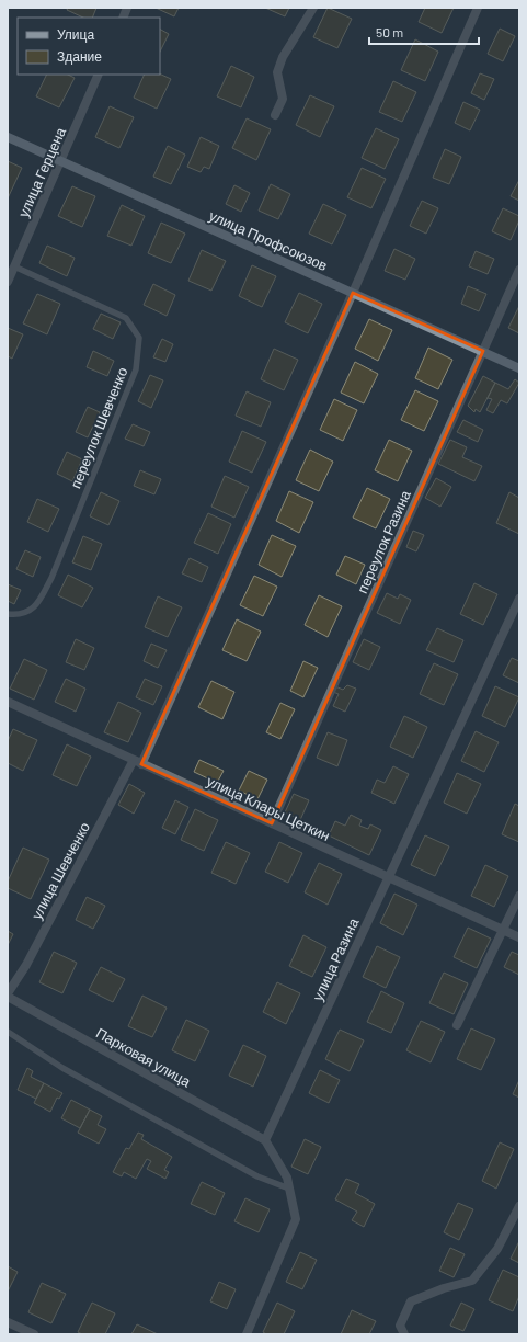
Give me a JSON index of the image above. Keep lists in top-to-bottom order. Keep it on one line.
{"streets":{"street":["улица Герцена","улица Профсоюзов","переулок Разина","улица Клары Цеткин","улица Шевченко","улица Разина","Парковая улица"],"lane":["переулок Шевченко"]},"crossings":[["улица Герцена","улица Профсоюзов"],["улица Герцена","переулок Шевченко"],["улица Профсоюзов","переулок Разина"],["улица Профсоюзов","улица Шевченко"],["переулок Разина","улица Клары Цеткин"],["улица Клары Цеткин","улица Шевченко"],["улица Клары Цеткин","улица Разина"],["улица Разина","Парковая улица"]],"legend":["Улица","Здание"],"scale_bar":"50 m"}
